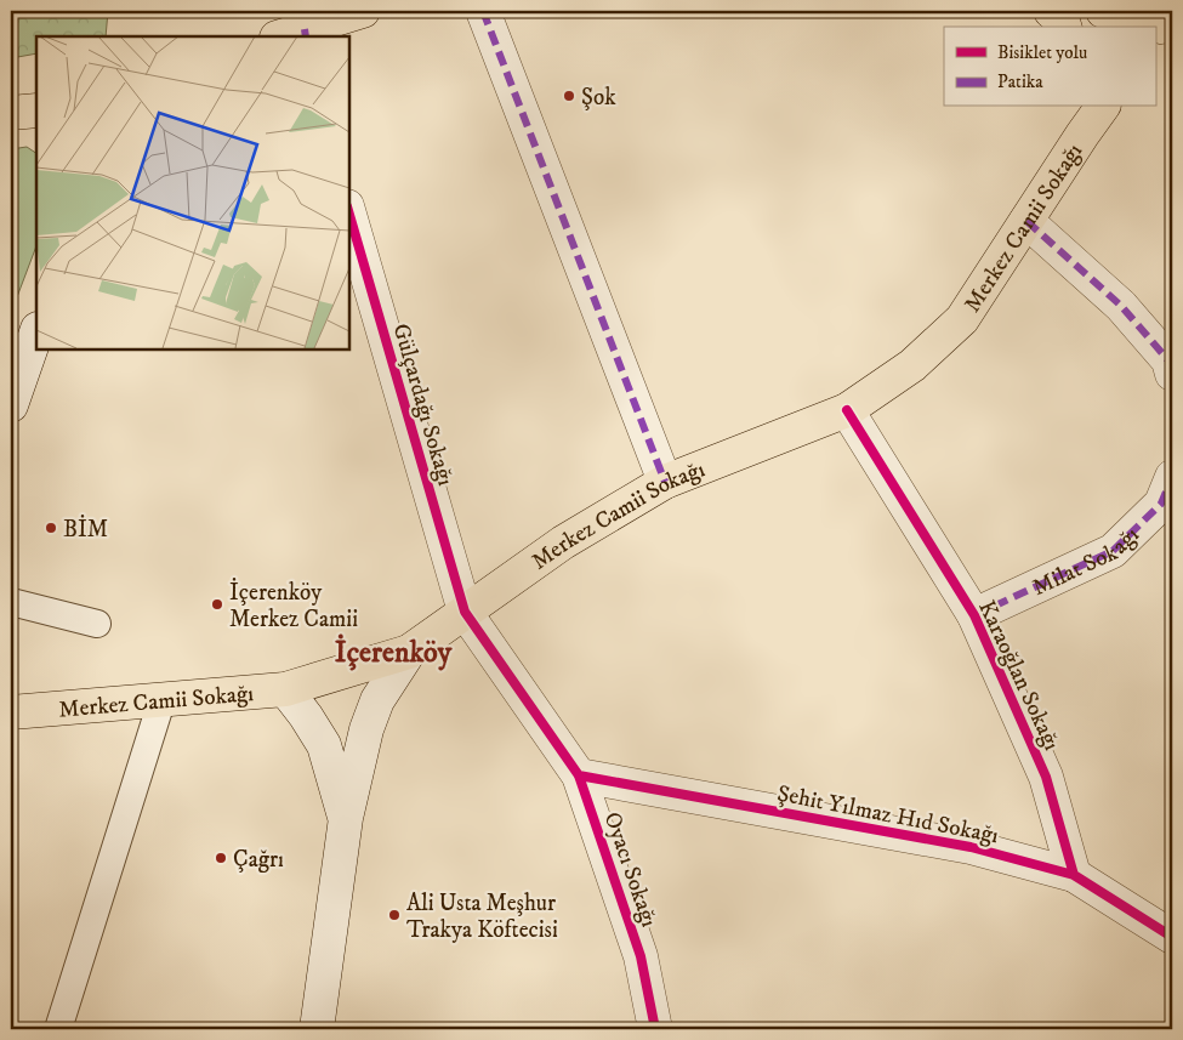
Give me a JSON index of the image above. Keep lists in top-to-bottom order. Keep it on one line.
{"streets":{"main road":["Merkez Camii Sokağı"],"street":["Gülçardağı Sokağı","Milat Sokağı","Karaoğlan Sokağı","Şehit Yılmaz Hıd Sokağı","Oyacı Sokağı"]},"crossings":[["Merkez Camii Sokağı","Gülçardağı Sokağı"],["Merkez Camii Sokağı","Karaoğlan Sokağı"],["Merkez Camii Sokağı","Oyacı Sokağı"],["Gülçardağı Sokağı","Oyacı Sokağı"],["Milat Sokağı","Karaoğlan Sokağı"],["Karaoğlan Sokağı","Şehit Yılmaz Hıd Sokağı"],["Şehit Yılmaz Hıd Sokağı","Oyacı Sokağı"]],"districts":["İçerenköy"],"places":["Şok","BİM","İçerenköy Merkez Camii","Çağrı","Ali Usta Meşhur Trakya Köftecisi"],"legend":["Bisiklet yolu","Patika"]}
